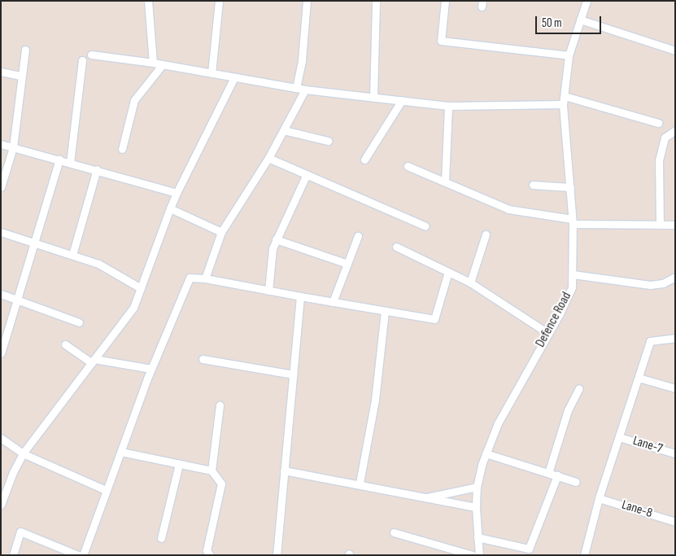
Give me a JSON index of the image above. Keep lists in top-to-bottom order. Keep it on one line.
{"streets":{"street":["Defence Road","Lane-7","Lane-8"]},"scale_bar":"50 m"}
